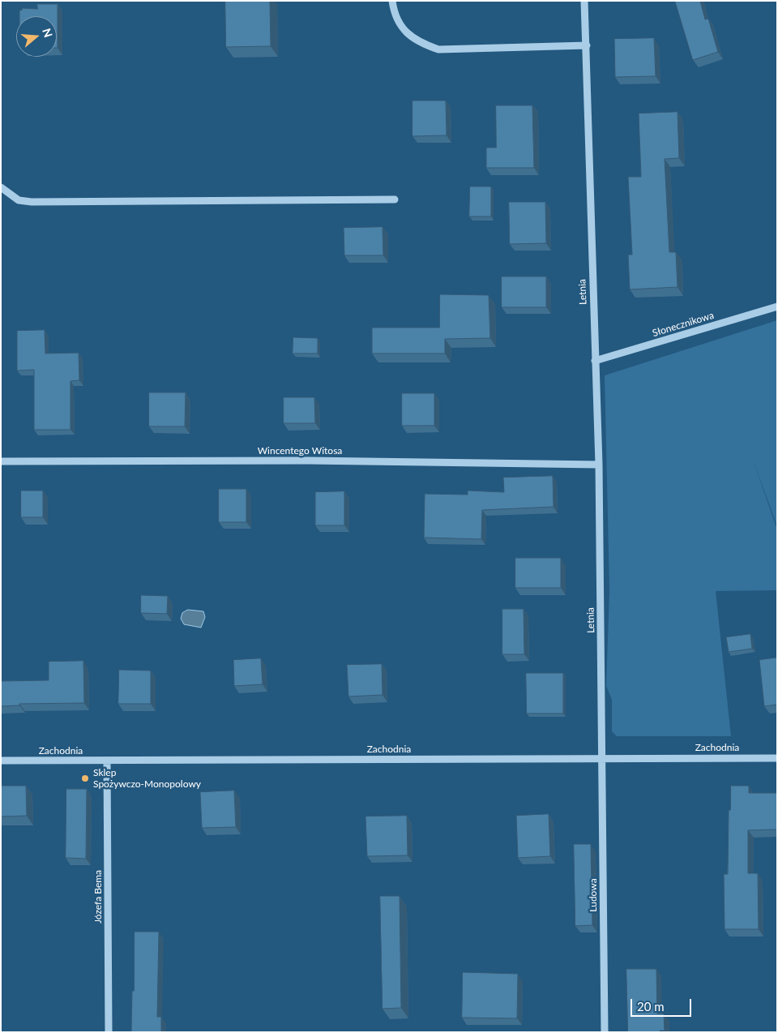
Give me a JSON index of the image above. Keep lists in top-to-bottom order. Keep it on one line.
{"streets":{"street":["Letnia","Słonecznikowa","Wincentego Witosa","Zachodnia","Ludowa","Józefa Bema"]},"crossings":[["Letnia","Słonecznikowa"],["Letnia","Wincentego Witosa"],["Letnia","Zachodnia"],["Letnia","Ludowa"],["Zachodnia","Ludowa"],["Zachodnia","Józefa Bema"]],"places":["Sklep Spożywczo-Monopolowy"],"scale_bar":"20 m","north":"right"}
